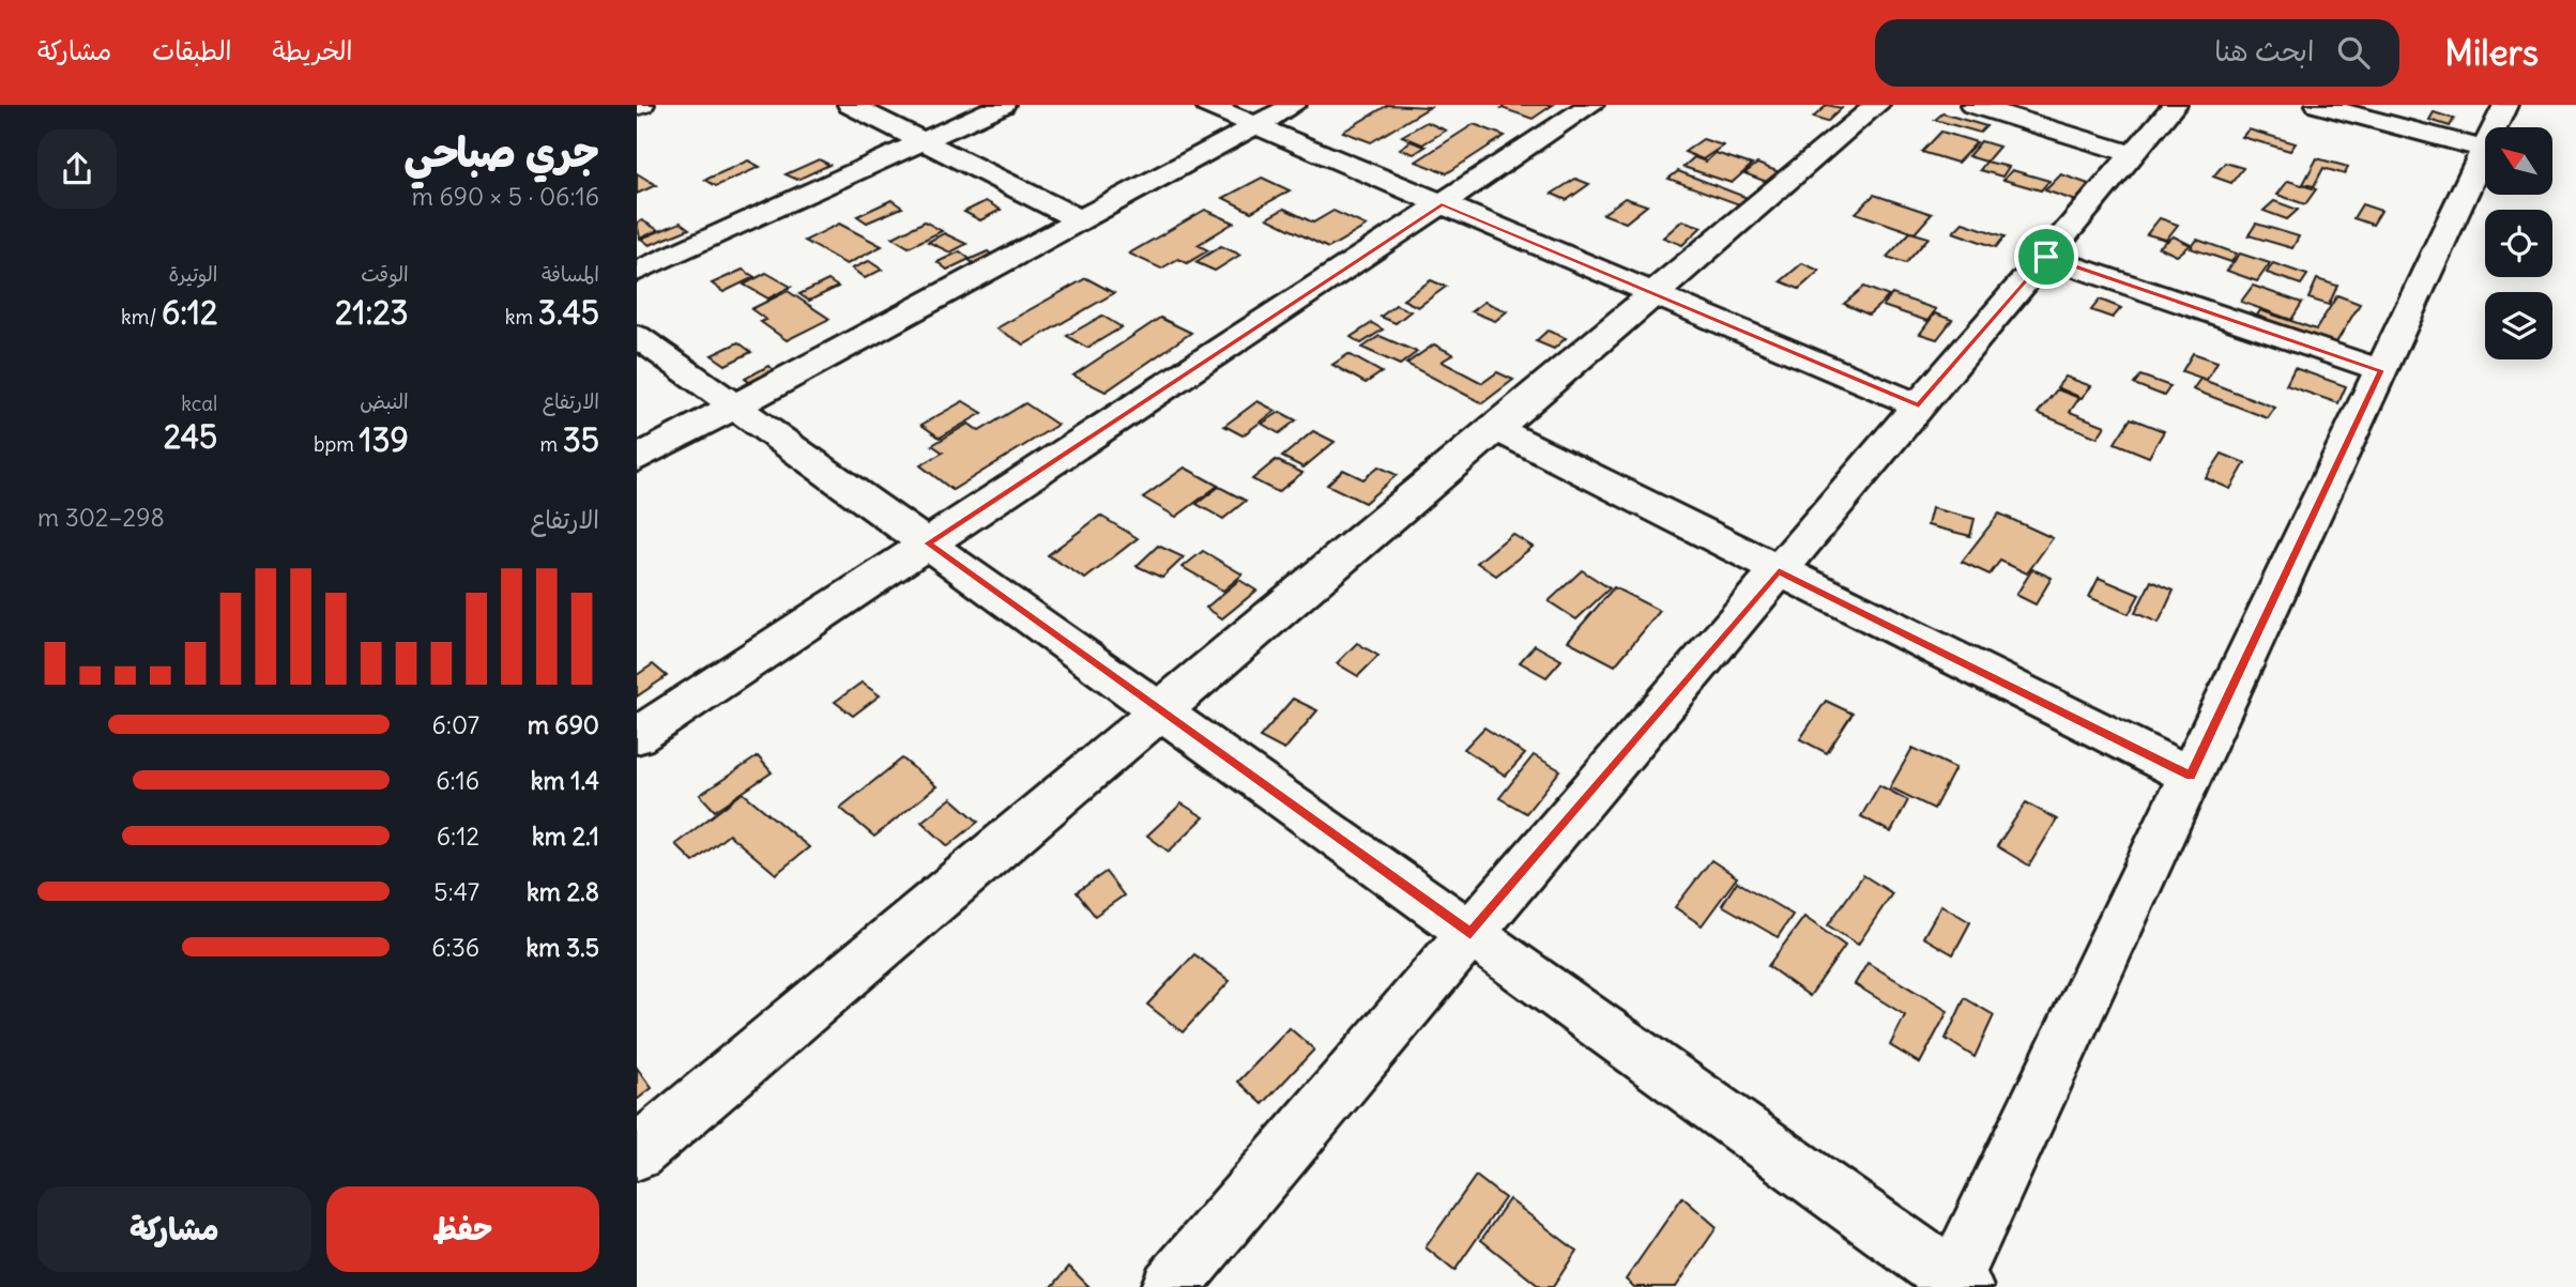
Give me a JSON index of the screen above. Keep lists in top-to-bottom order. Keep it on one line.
{"north":"top left","page":{"header":"Milers","search":"ابحث هنا","nav":["الخريطة","الطبقات","مشاركة"],"heading":["جري صباحي","06:16 · 5 × 690 m"],"stats":[["المسافة","3.45 km"],["الوقت","21:23"],["الوتيرة","6:12 /km"],["الارتفاع","35 m"],["النبض","139 bpm"],["kcal","245"]],"chart":["الارتفاع","298–302 m"],"list":[{"name":"690 m","note":"6:07"},{"name":"1.4 km","note":"6:16"},{"name":"2.1 km","note":"6:12"},{"name":"2.8 km","note":"5:47"},{"name":"3.5 km","note":"6:36"}],"buttons":["حفظ","مشاركة"]}}
